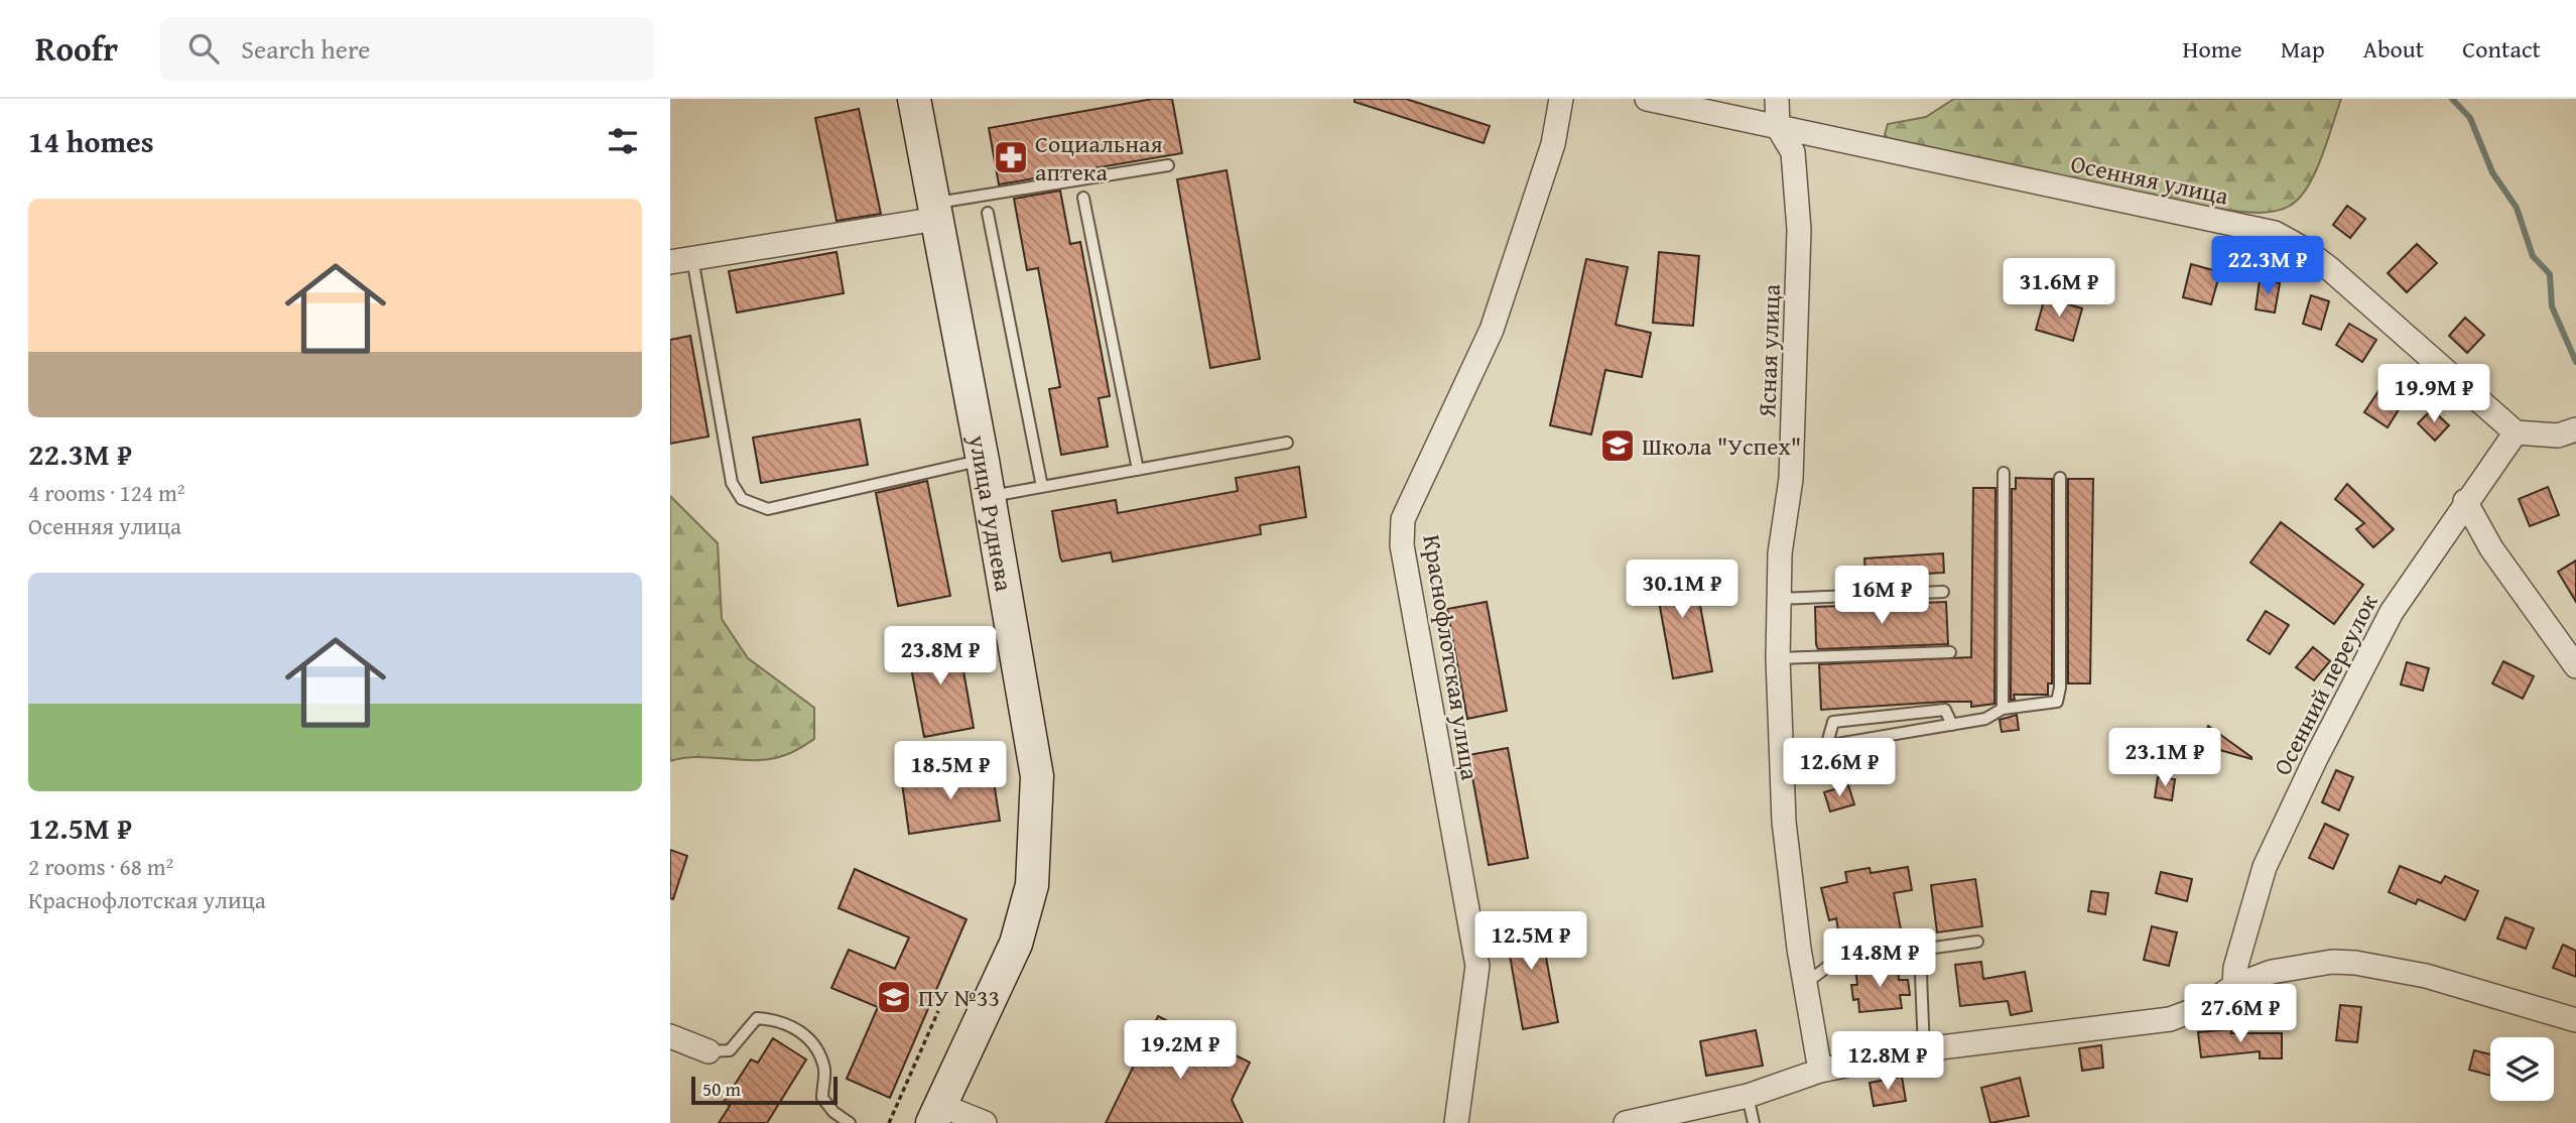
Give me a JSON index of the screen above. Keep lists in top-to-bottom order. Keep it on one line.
{"streets":{"main road":["улица Руднева"],"street":["Осенняя улица","Ясная улица","Краснофлотская улица","Осенний переулок"]},"crossings":[["Осенняя улица","Ясная улица"],["Осенняя улица","Осенний переулок"]],"places":{"pharmacy":["Социальная аптека"],"school or university":["Школа \"Успех\"","ПУ №33"]},"scale_bar":"50 m","page":{"header":"Roofr","search":"Search here","nav":["Home","Map","About","Contact"],"heading":"14 homes","list":[{"name":"22.3M ₽","note":"4 rooms · 124 m² · Осенняя улица"},{"name":"12.5M ₽","note":"2 rooms · 68 m² · Краснофлотская улица"}],"price":["22.3M ₽","31.6M ₽","19.9M ₽","30.1M ₽","16M ₽","23.8M ₽","23.1M ₽","12.6M ₽","18.5M ₽","12.5M ₽","14.8M ₽","27.6M ₽","19.2M ₽","12.8M ₽"],"scale":"50 m"}}
